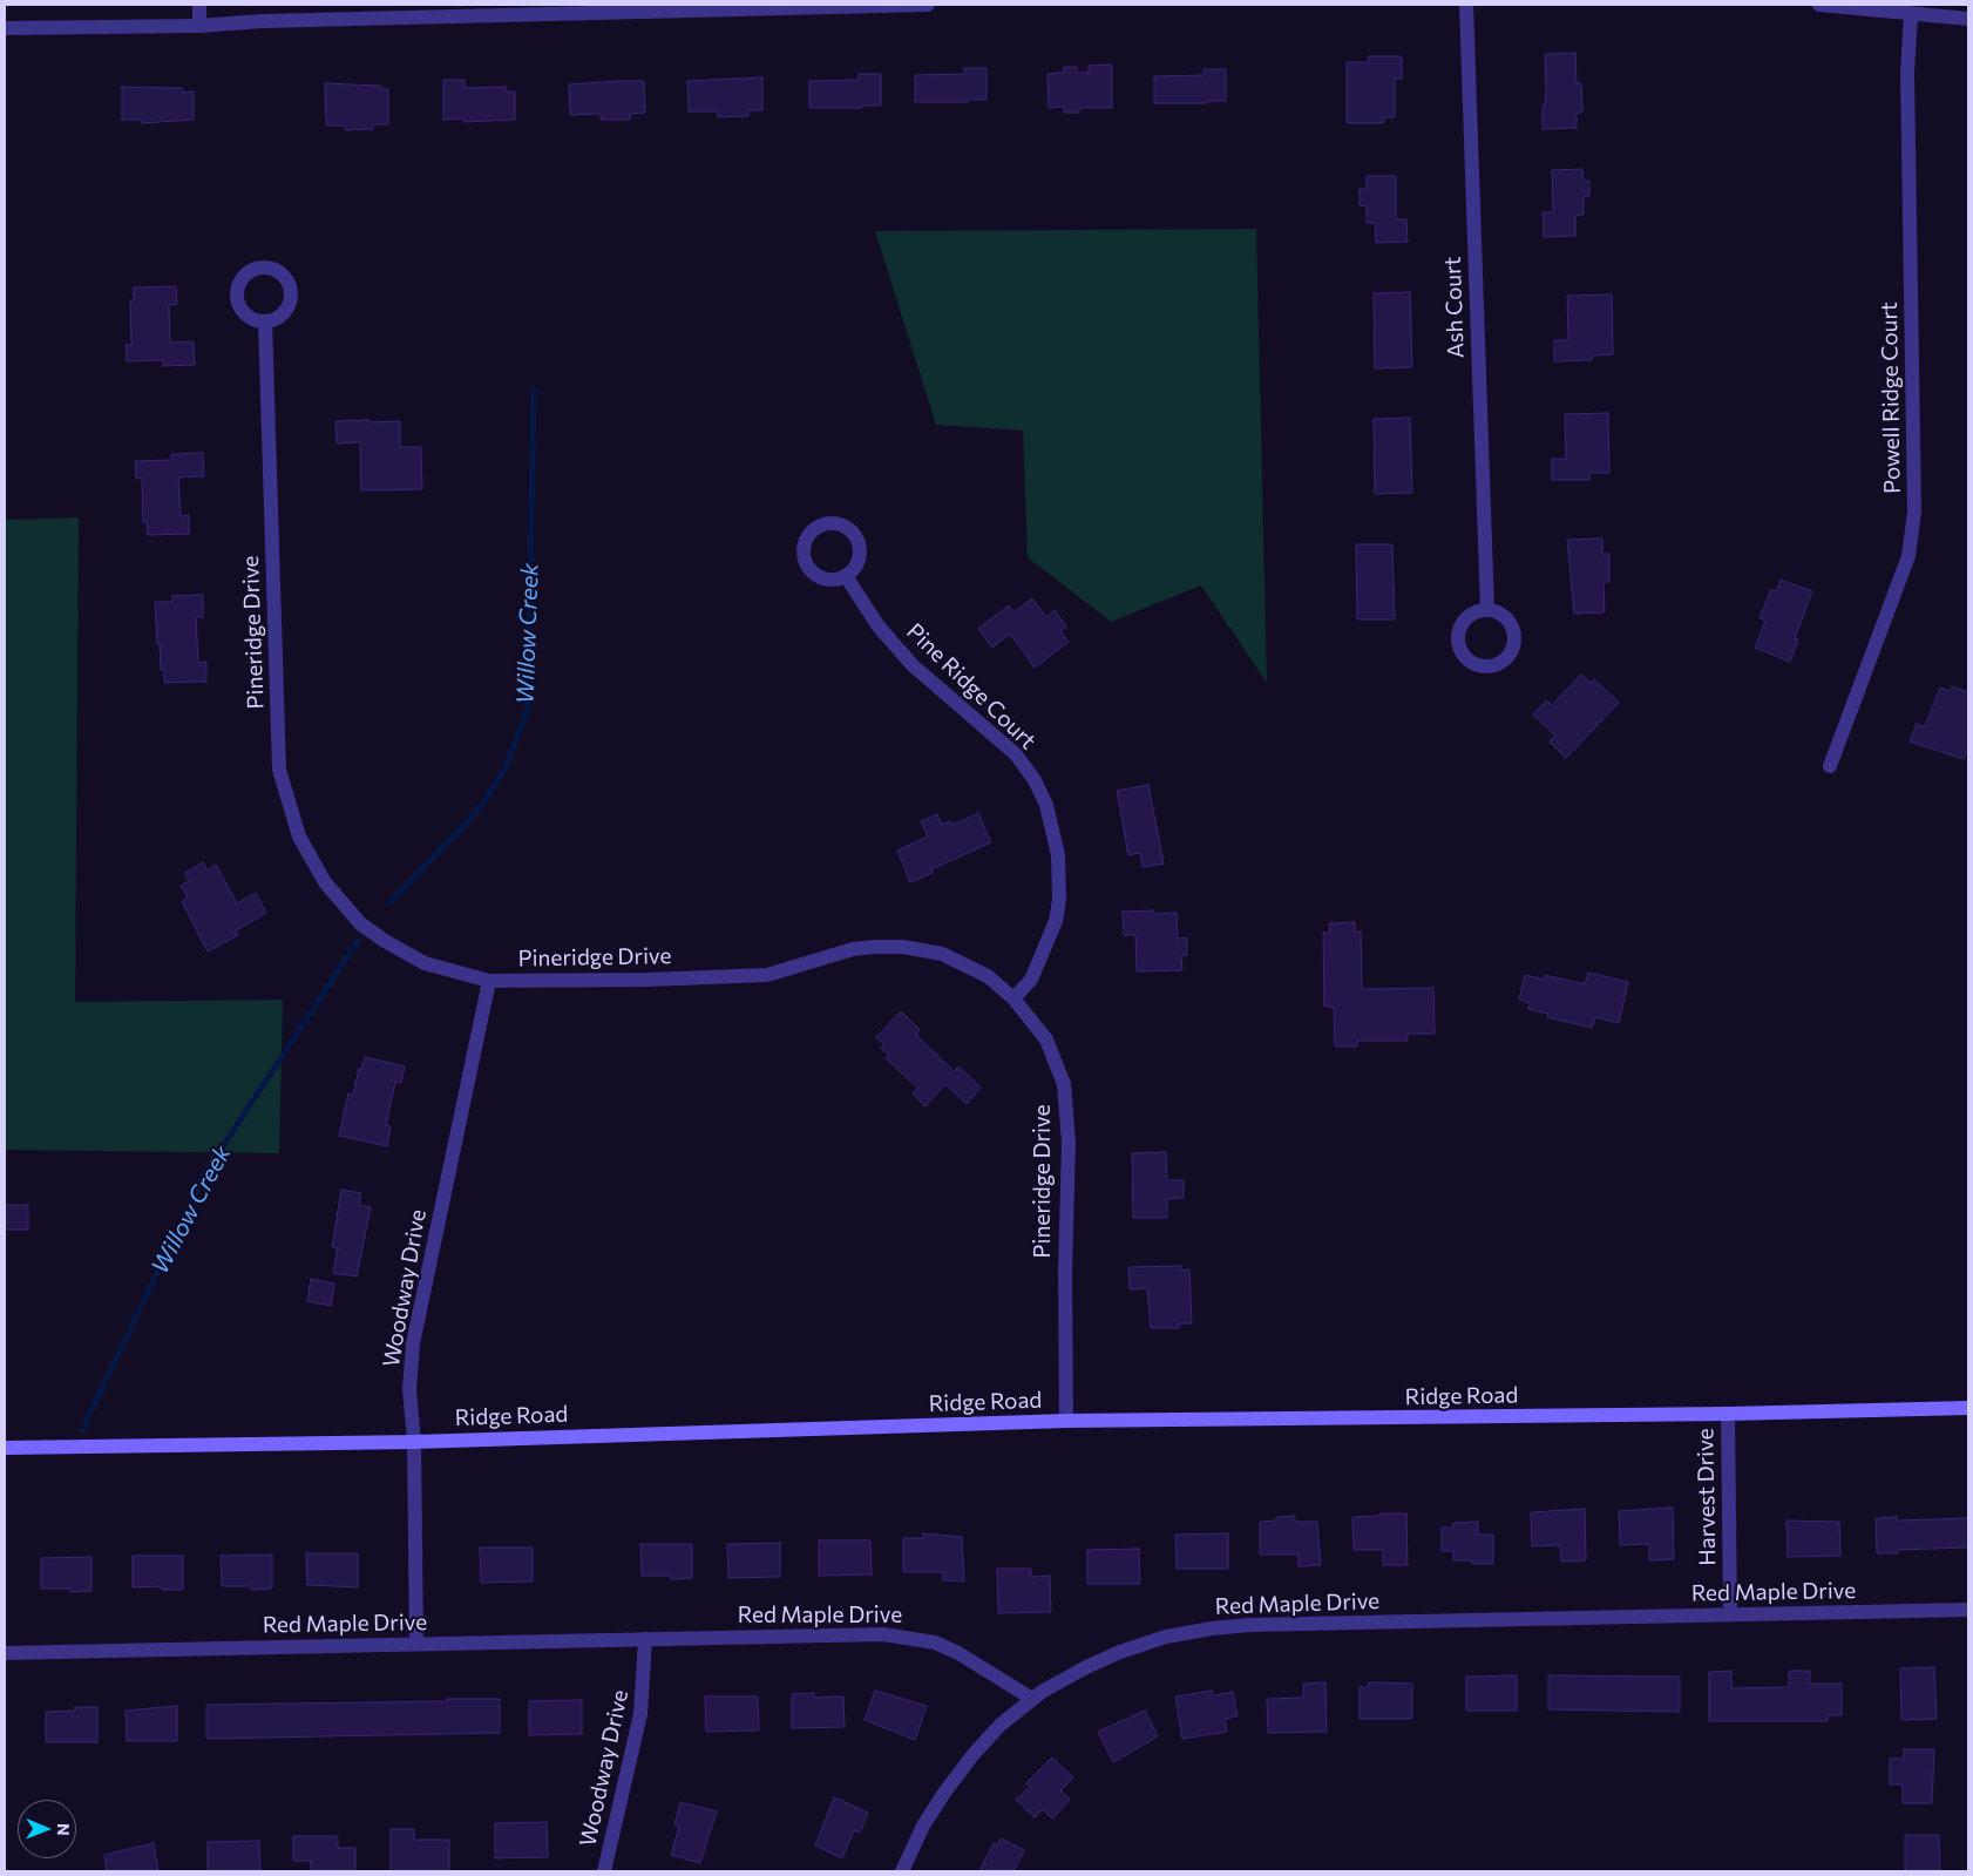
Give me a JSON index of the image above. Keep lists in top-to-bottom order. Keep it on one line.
{"streets":{"street":["Ash Court","Powell Ridge Court","Pineridge Drive","Pine Ridge Court","Woodway Drive","Ridge Road","Harvest Drive","Red Maple Drive"]},"crossings":[["Pineridge Drive","Pine Ridge Court"],["Pineridge Drive","Woodway Drive"],["Pineridge Drive","Ridge Road"],["Woodway Drive","Ridge Road"],["Woodway Drive","Red Maple Drive"],["Ridge Road","Harvest Drive"],["Harvest Drive","Red Maple Drive"]],"water":["Willow Creek"],"north":"right"}
